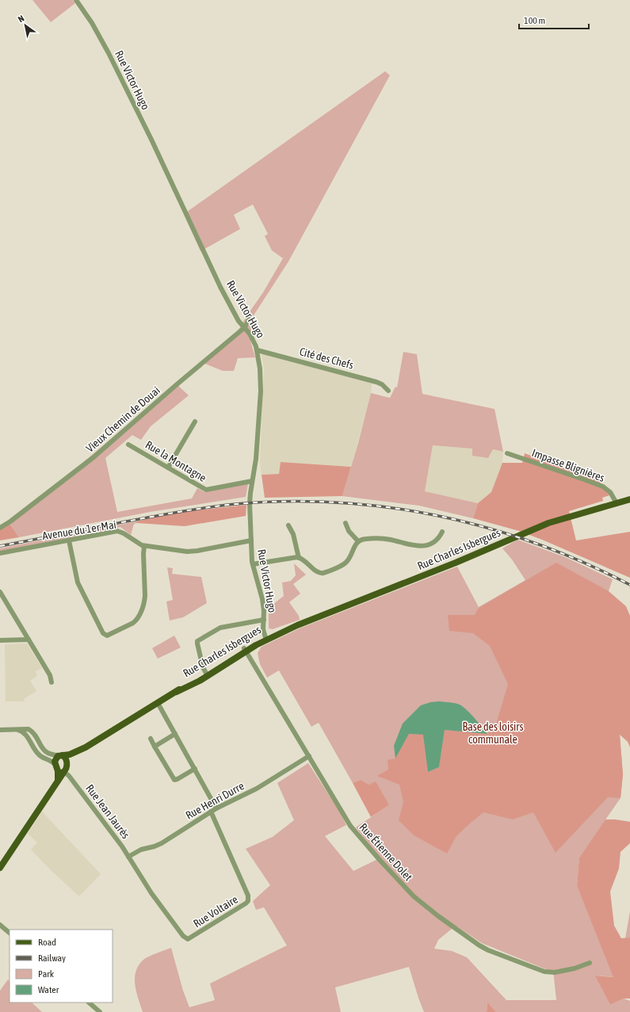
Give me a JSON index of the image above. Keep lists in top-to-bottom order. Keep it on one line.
{"streets":{"main road":["Rue Charles Isbergues"],"street":["Rue Victor Hugo","Cité des Chefs","Vieux Chemin de Douai","Rue la Montagne","Impasse Blignières","Avenue du 1er Mai","Rue Henri Durre","Rue Jean Jaurès","Rue Étienne Dolet","Rue Voltaire"]},"crossings":[["Rue Victor Hugo","Cité des Chefs"],["Rue Victor Hugo","Vieux Chemin de Douai"],["Rue Victor Hugo","Rue la Montagne"],["Rue Victor Hugo","Avenue du 1er Mai"],["Rue Victor Hugo","Rue Charles Isbergues"],["Impasse Blignières","Rue Charles Isbergues"],["Rue Charles Isbergues","Rue Jean Jaurès"],["Rue Charles Isbergues","Rue Étienne Dolet"],["Rue Henri Durre","Rue Jean Jaurès"],["Rue Henri Durre","Rue Étienne Dolet"],["Rue Henri Durre","Rue Voltaire"],["Rue Jean Jaurès","Rue Voltaire"]],"parks":["Base des loisirs communale"],"legend":["Road","Railway","Park","Water"],"scale_bar":"100 m","north":"top left"}
